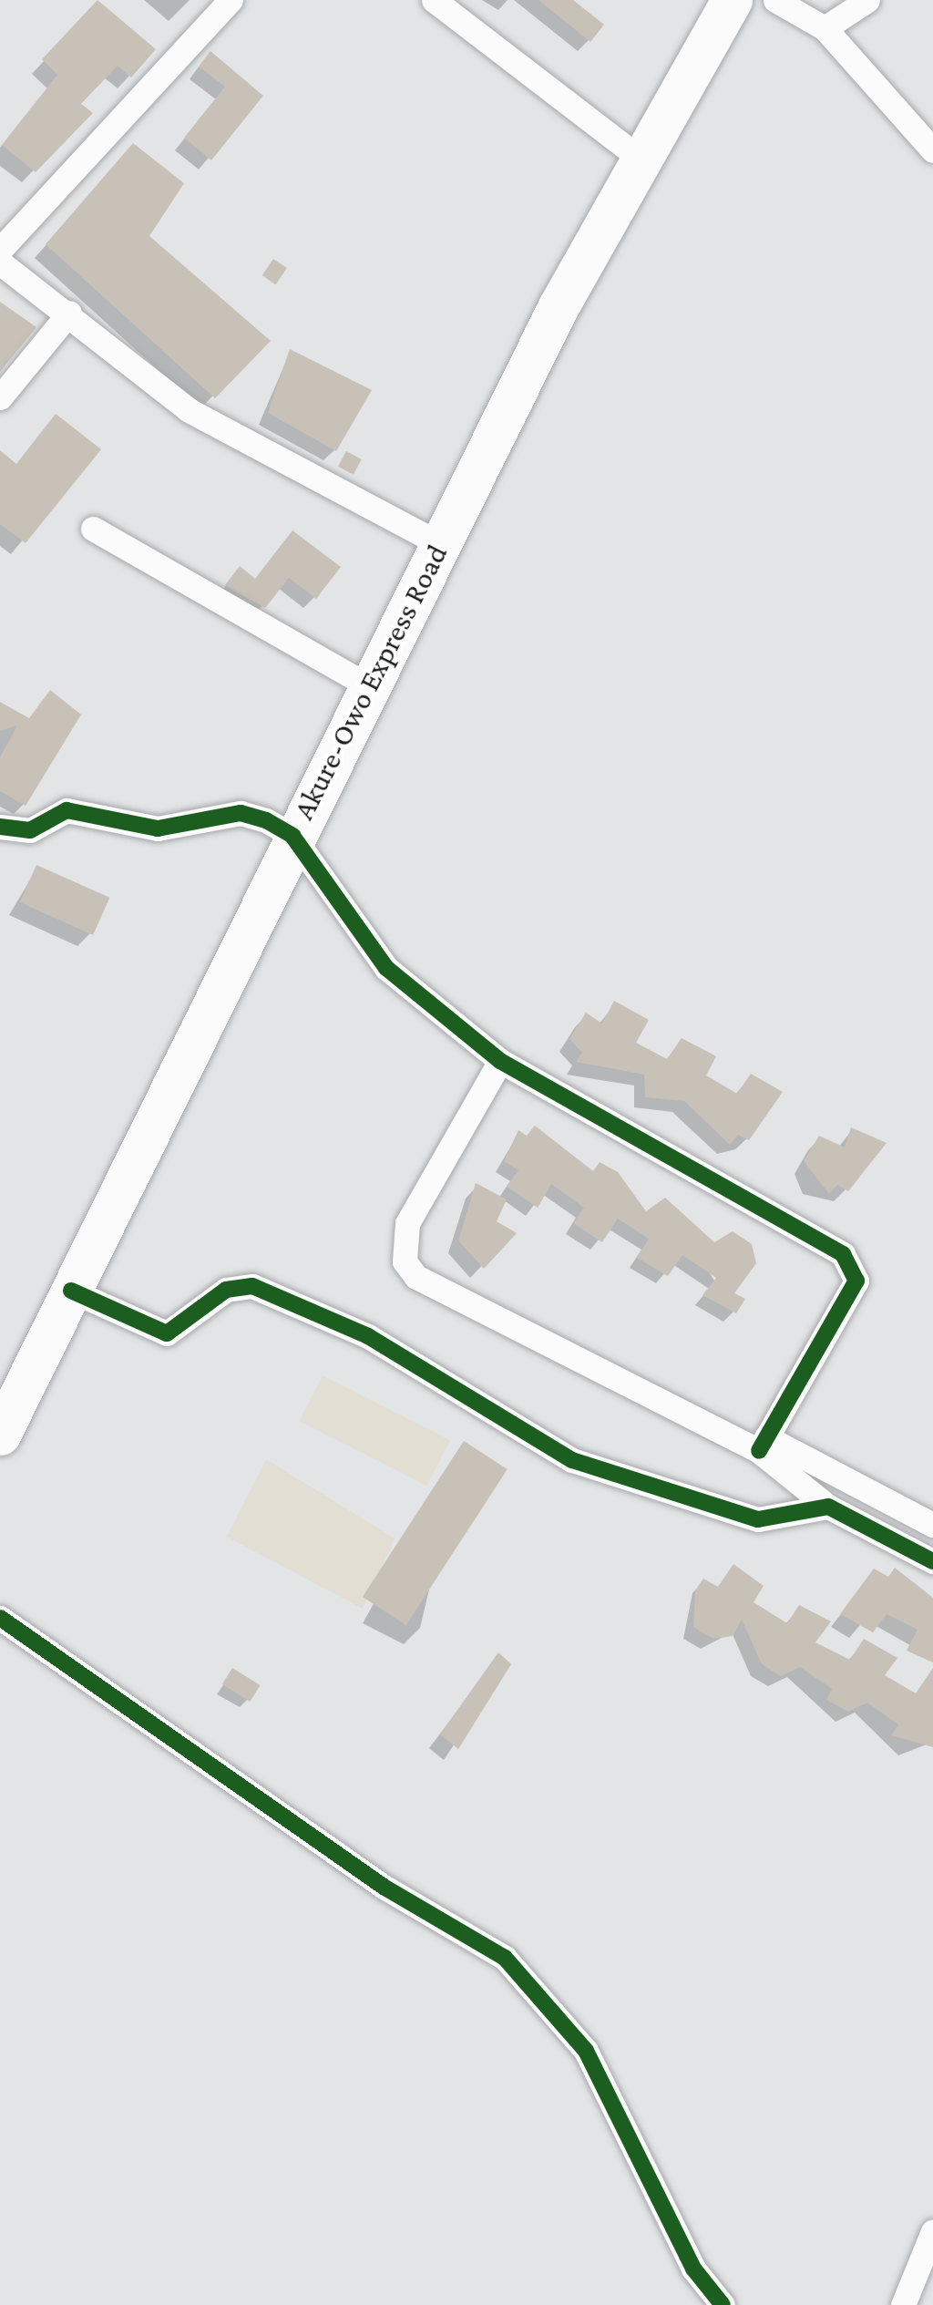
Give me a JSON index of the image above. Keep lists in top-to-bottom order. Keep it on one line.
{"streets":{"highway":["Akure-Owo Express Road"]}}
